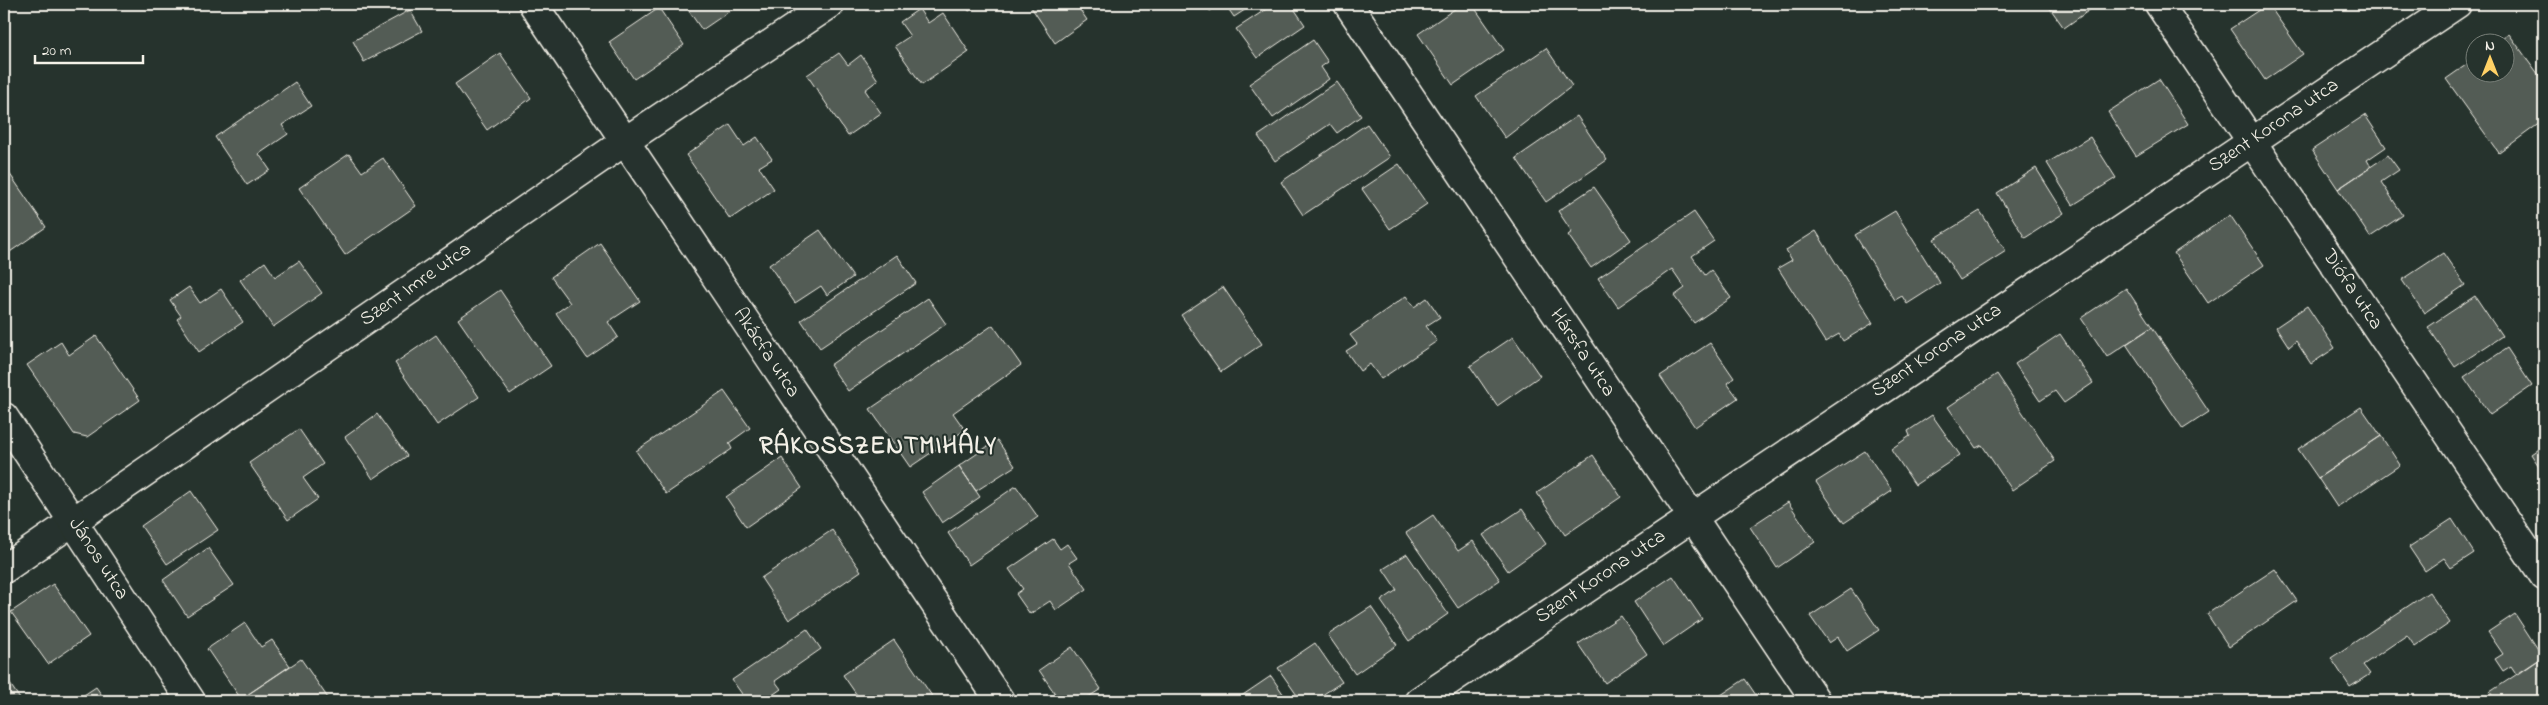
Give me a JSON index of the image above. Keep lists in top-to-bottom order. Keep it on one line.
{"streets":{"street":["Szent Korona utca","Szent Imre utca","Diófa utca","Akácfa utca","Hársfa utca","János utca"]},"crossings":[["Szent Korona utca","Diófa utca"],["Szent Korona utca","Hársfa utca"],["Szent Imre utca","Akácfa utca"],["Szent Imre utca","János utca"]],"districts":["RÁKOSSZENTMIHÁLY"],"scale_bar":"20 m","north":"top"}
